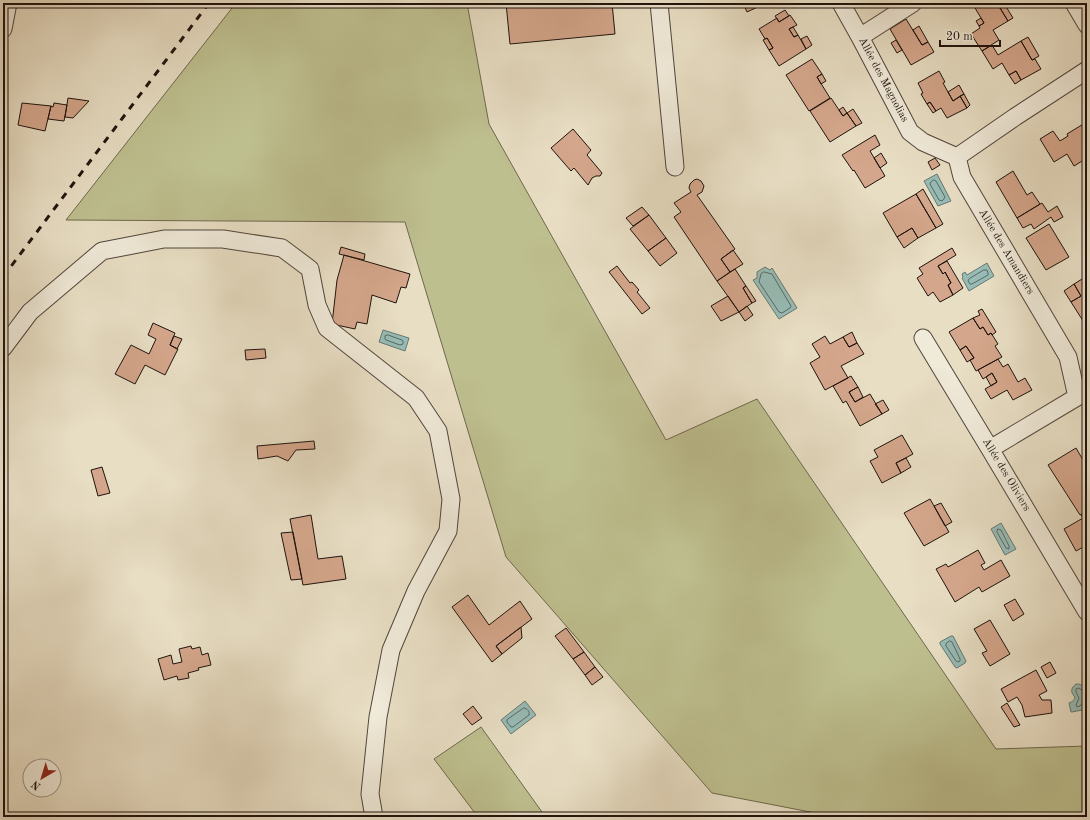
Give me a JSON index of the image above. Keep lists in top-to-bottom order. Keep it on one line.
{"streets":{"street":["Allée des Magnolias","Allée des Amandiers","Allée des Oliviers"]},"crossings":[["Allée des Magnolias","Allée des Amandiers"],["Allée des Amandiers","Allée des Oliviers"]],"scale_bar":"20 m","north":"bottom left"}
